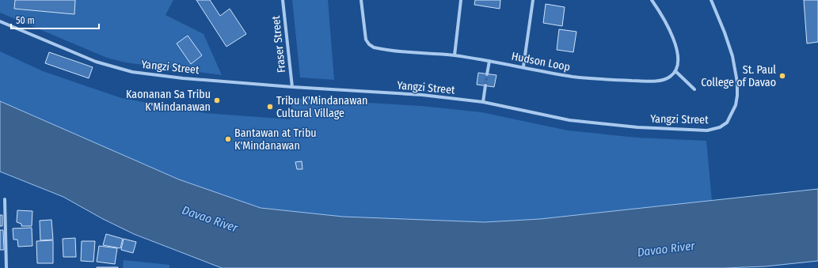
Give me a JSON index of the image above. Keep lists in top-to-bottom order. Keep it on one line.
{"streets":{"street":["Fraser Street","Hudson Loop","Yangzi Street"]},"crossings":[["Fraser Street","Yangzi Street"]],"water":["Davao River"],"places":["St. Paul College of Davao","Kaonanan Sa Tribu K'Mindanawan","Tribu K'Mindanawan Cultural Village","Bantawan at Tribu K'Mindanawan"],"scale_bar":"50 m"}
